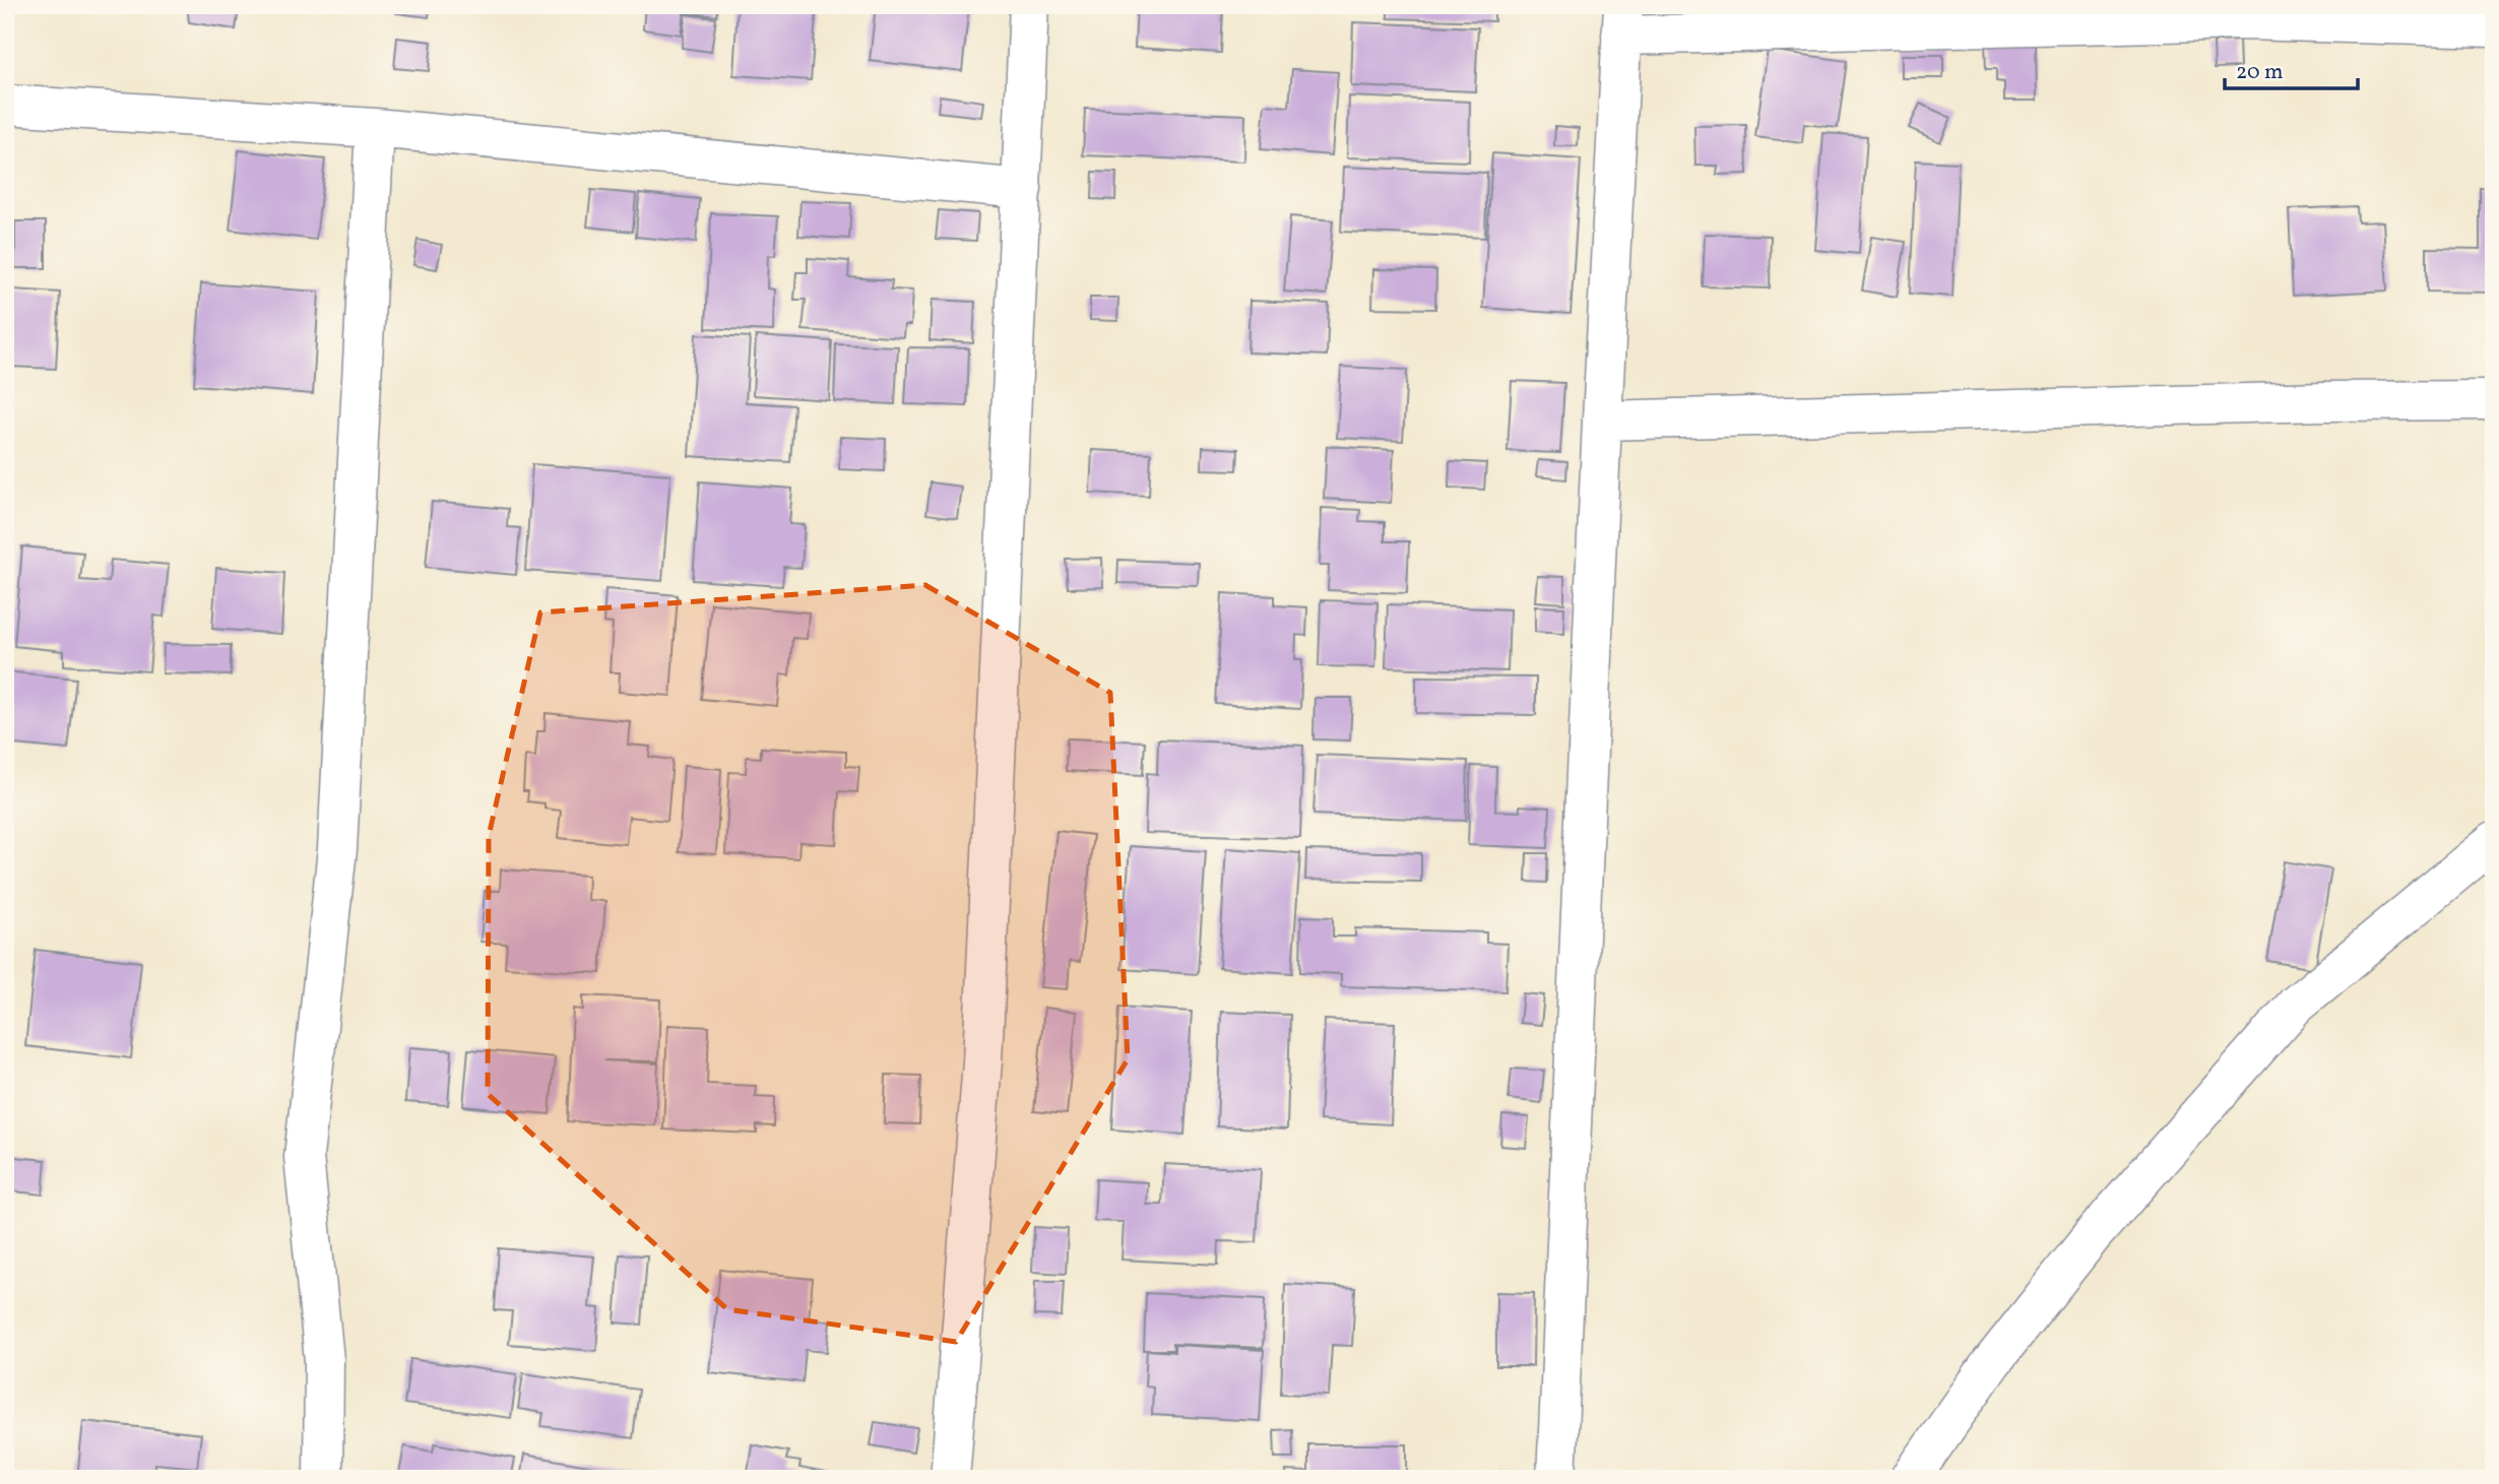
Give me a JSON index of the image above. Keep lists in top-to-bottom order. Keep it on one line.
{"scale_bar":"20 m"}
